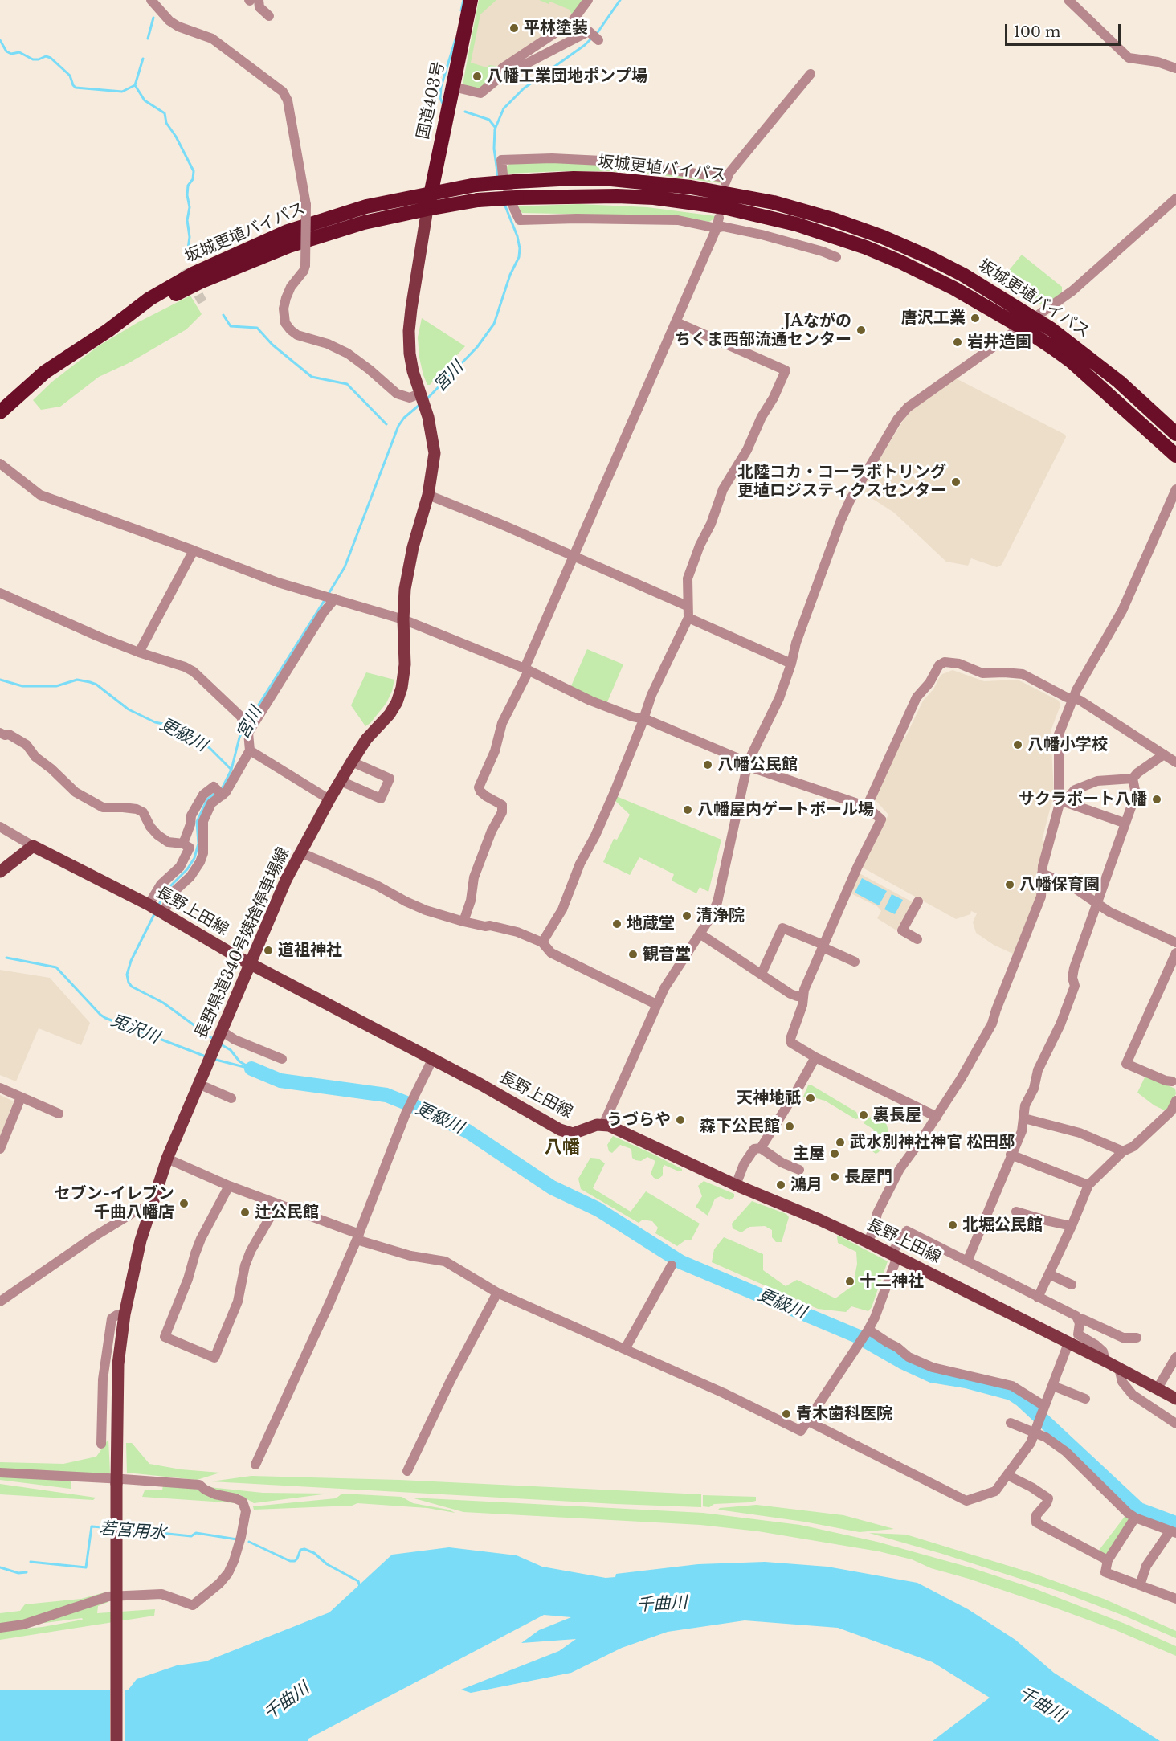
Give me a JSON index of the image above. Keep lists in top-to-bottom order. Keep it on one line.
{"streets":{"highway":["国道403号","坂城更埴バイパス"],"main road":["長野上田線","長野県道340号姨捨停車場線"]},"crossings":[["国道403号","坂城更埴バイパス"],["国道403号","長野県道340号姨捨停車場線"],["坂城更埴バイパス","長野県道340号姨捨停車場線"],["長野上田線","長野県道340号姨捨停車場線"]],"districts":["八幡"],"water":["宮川","更級川","兎沢川","若宮用水","千曲川"],"places":["平林塗装","八幡工業団地ポンプ場","唐沢工業","JAながの ちくま西部流通センター","岩井造園","北陸コカ・コーラボトリング 更埴ロジスティクスセンター","八幡小学校","八幡公民館","サクラポート八幡","八幡屋内ゲートボール場","八幡保育園","清浄院","地蔵堂","道祖神社","観音堂","天神地祇","裏長屋","うづらや","森下公民館","武水別神社神官 松田邸","主屋","長屋門","鴻月","セブン-イレブン 千曲八幡店","辻公民館","北堀公民館","十二神社","青木歯科医院"],"scale_bar":"100 m"}
